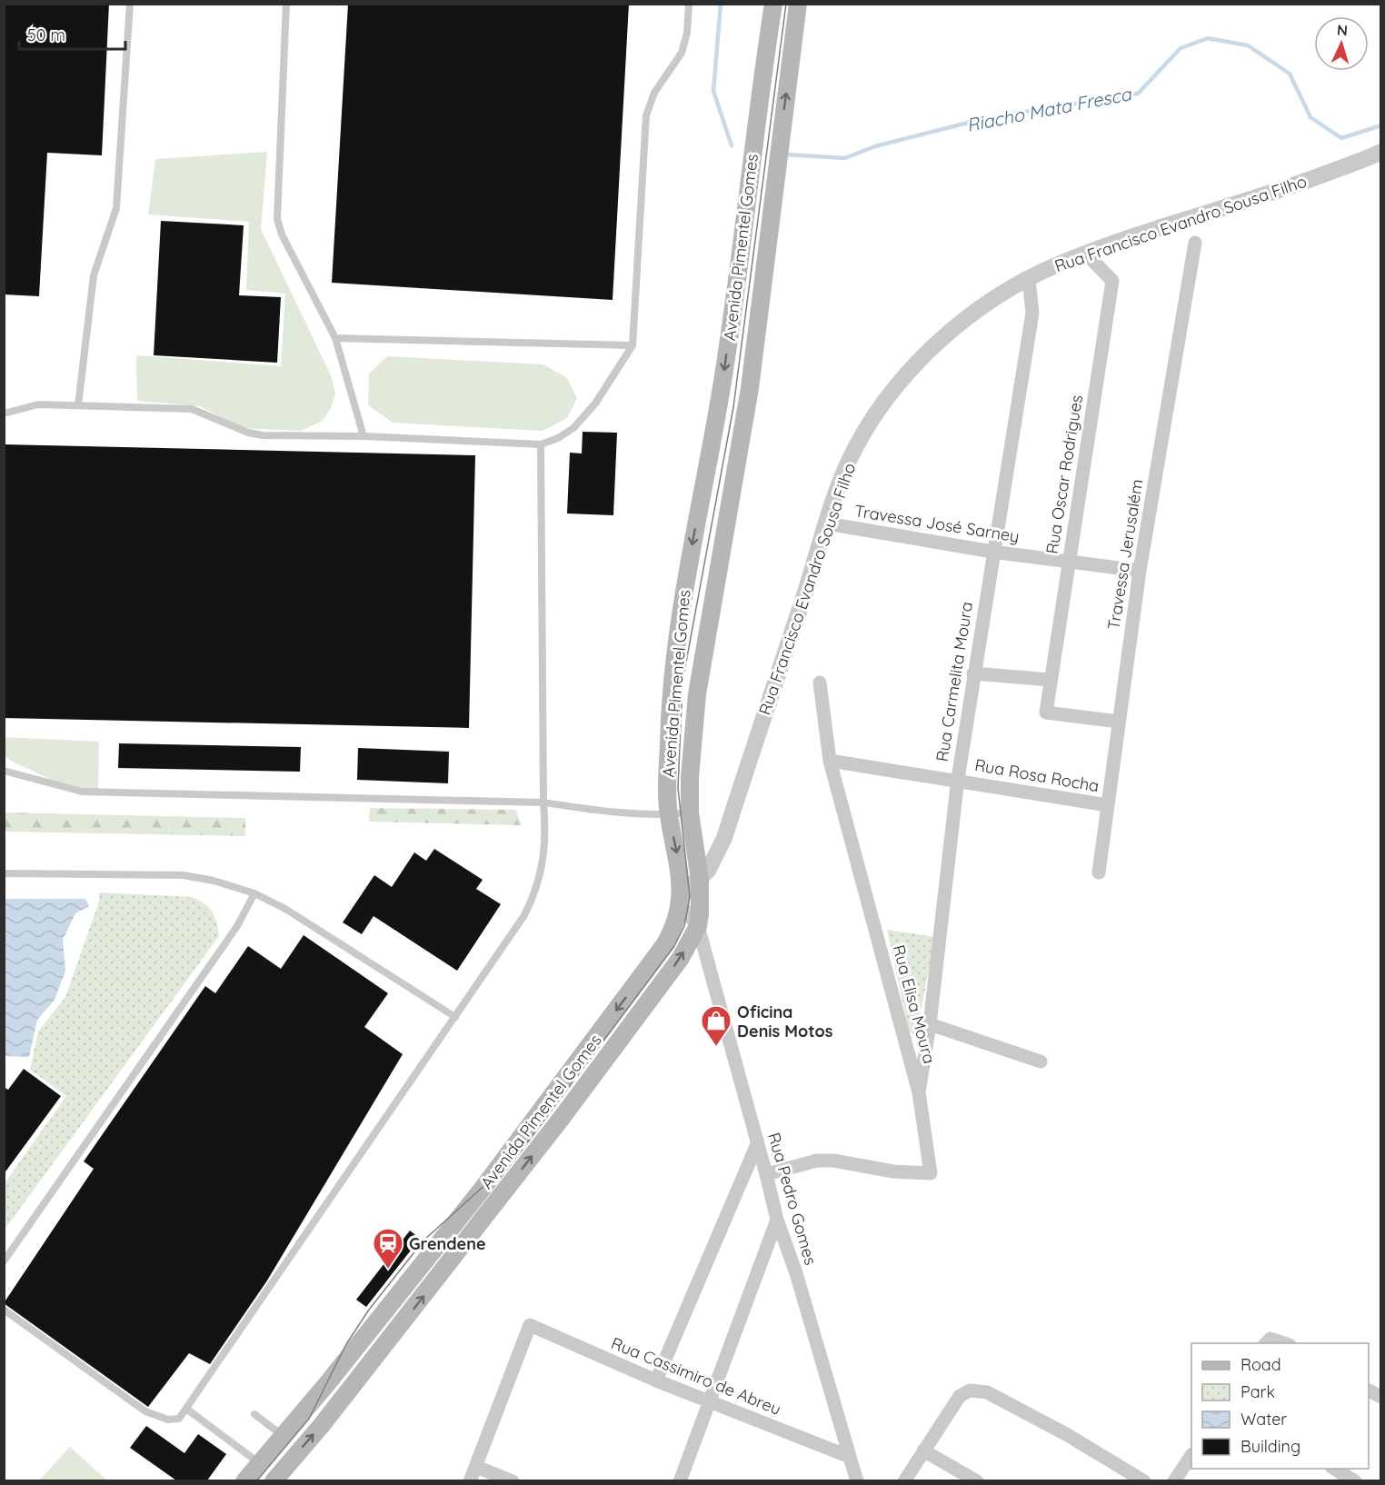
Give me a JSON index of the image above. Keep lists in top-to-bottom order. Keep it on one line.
{"streets":{"main road":["Avenida Pimentel Gomes"],"street":["Rua Francisco Evandro Sousa Filho","Rua Oscar Rodrigues","Travessa José Sarney","Travessa Jerusalém","Rua Carmelita Moura","Rua Rosa Rocha","Rua Elisa Moura","Rua Pedro Gomes","Rua Cassimiro de Abreu"]},"crossings":[["Rua Francisco Evandro Sousa Filho","Avenida Pimentel Gomes"],["Rua Francisco Evandro Sousa Filho","Rua Oscar Rodrigues"],["Rua Francisco Evandro Sousa Filho","Travessa José Sarney"],["Rua Francisco Evandro Sousa Filho","Rua Carmelita Moura"],["Avenida Pimentel Gomes","Rua Pedro Gomes"],["Rua Oscar Rodrigues","Travessa José Sarney"],["Rua Oscar Rodrigues","Travessa Jerusalém"],["Travessa José Sarney","Travessa Jerusalém"],["Travessa José Sarney","Rua Carmelita Moura"],["Travessa Jerusalém","Rua Rosa Rocha"],["Rua Carmelita Moura","Rua Rosa Rocha"],["Rua Carmelita Moura","Rua Elisa Moura"],["Rua Rosa Rocha","Rua Elisa Moura"],["Rua Elisa Moura","Rua Pedro Gomes"],["Rua Pedro Gomes","Rua Cassimiro de Abreu"]],"water":["Riacho Mata Fresca"],"places":{"shop":["Oficina Denis Motos"],"station":["Grendene"]},"legend":["Road","Park","Water","Building"],"scale_bar":"50 m","north":"top"}
